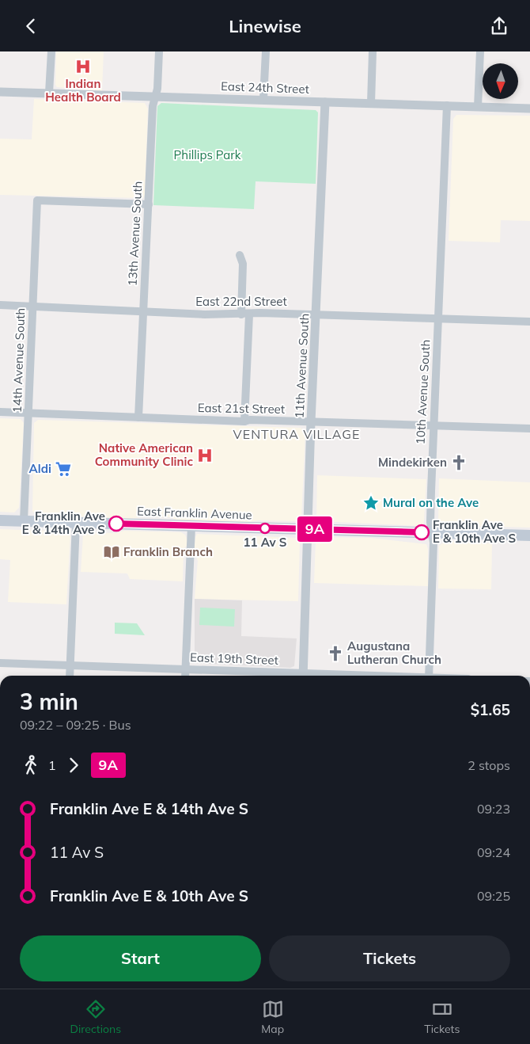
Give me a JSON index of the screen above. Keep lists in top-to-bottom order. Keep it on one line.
{"streets":{"main road":["East Franklin Avenue"],"street":["East 24th Street","13th Avenue South","East 22nd Street","14th Avenue South","11th Avenue South","10th Avenue South","East 21st Street","East 19th Street"]},"crossings":[["East 24th Street","13th Avenue South"],["East 24th Street","11th Avenue South"],["East 24th Street","10th Avenue South"],["13th Avenue South","East 22nd Street"],["13th Avenue South","14th Avenue South"],["13th Avenue South","East 21st Street"],["East 22nd Street","14th Avenue South"],["East 22nd Street","11th Avenue South"],["East 22nd Street","10th Avenue South"],["14th Avenue South","East 21st Street"],["14th Avenue South","East Franklin Avenue"],["11th Avenue South","East 21st Street"],["11th Avenue South","East Franklin Avenue"],["10th Avenue South","East 21st Street"],["10th Avenue South","East Franklin Avenue"]],"districts":["VENTURA VILLAGE"],"parks":["Phillips Park"],"places":{"hospital":["Indian Health Board","Native American Community Clinic"],"church":["Mindekirken","Augustana Lutheran Church"],"supermarket":["Aldi"],"place":["Mural on the Ave"],"other":["Franklin Ave E & 14th Ave S","11 Av S","Franklin Ave E & 10th Ave S"],"library":["Franklin Branch"]},"lines":["bus line 9A"],"north":"bottom","page":{"header":"Linewise","on_map":"9A","heading":["3 min","09:22 – 09:25 · Bus","$1.65"],"legs":["1","9A","2 stops"],"list":[{"name":"Franklin Ave E & 14th Ave S","value":"09:23"},{"name":"11 Av S","value":"09:24"},{"name":"Franklin Ave E & 10th Ave S","value":"09:25"}],"buttons":["Start","Tickets"],"tabs":["Directions","Map","Tickets"]}}
